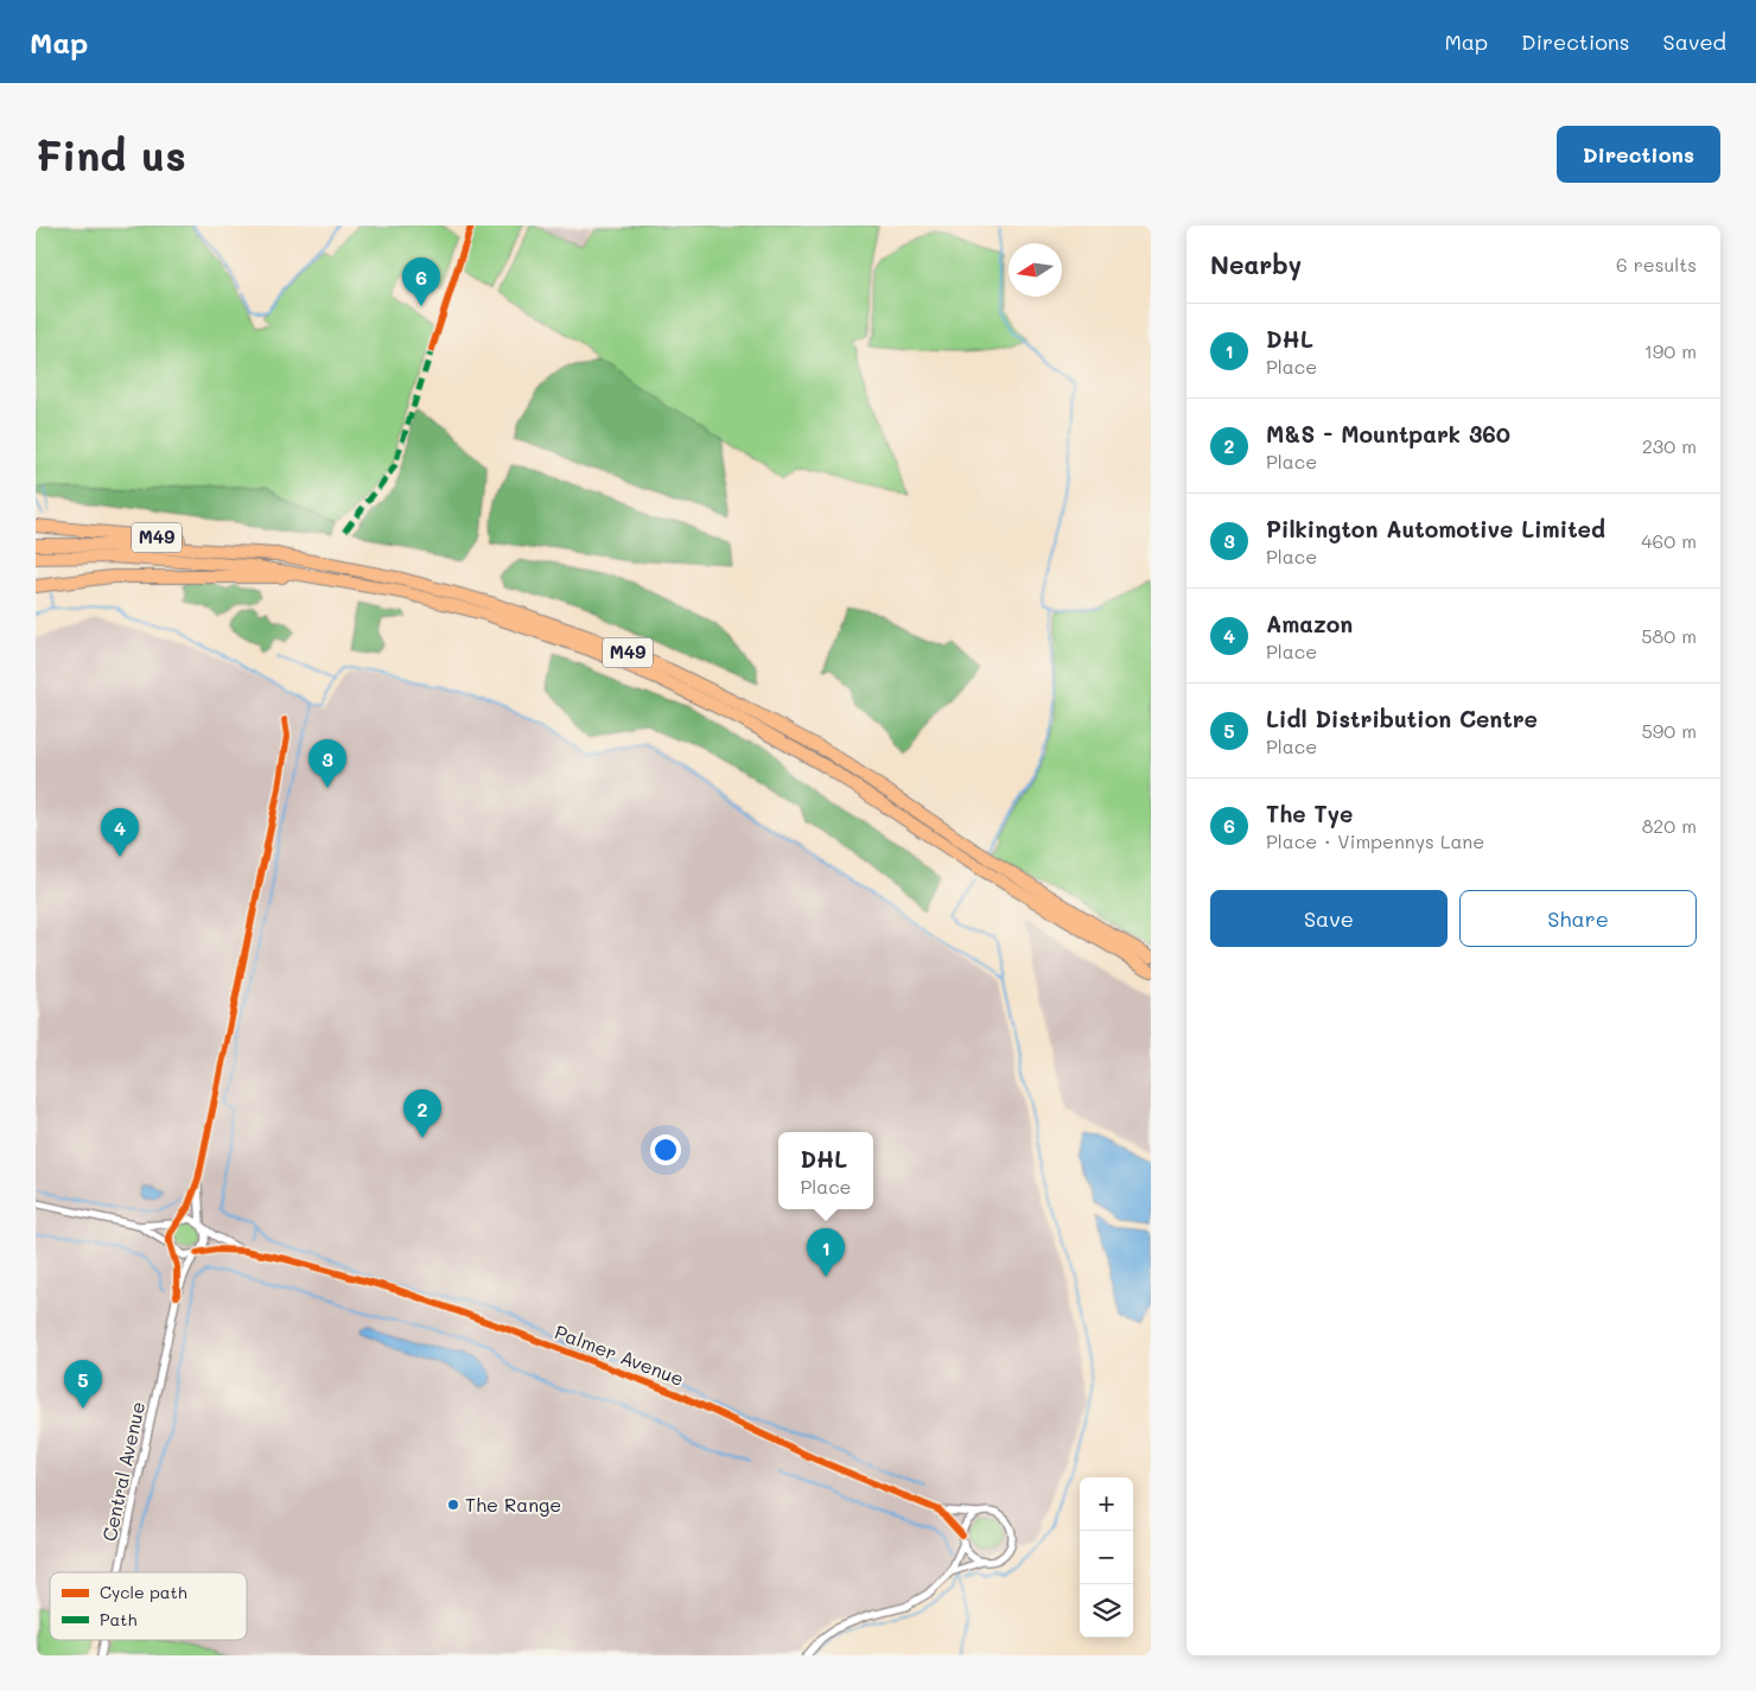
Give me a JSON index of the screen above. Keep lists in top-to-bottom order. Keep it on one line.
{"streets":{"highway":["M49"],"street":["Palmer Avenue","Central Avenue"]},"places":["The Range"],"legend":["Cycle path","Path"],"north":"left","page":{"header":"Map","nav":["Map","Directions","Saved"],"buttons":["Directions",["Save","Share"]],"title":"Find us","heading":["Nearby","6 results"],"pins":["6","3","4","2","1","5"],"list":[{"mark":"1","name":"DHL","note":"Place","value":"190 m"},{"mark":"2","name":"M&S - Mountpark 360","note":"Place","value":"230 m"},{"mark":"3","name":"Pilkington Automotive Limited","note":"Place","value":"460 m"},{"mark":"4","name":"Amazon","note":"Place","value":"580 m"},{"mark":"5","name":"Lidl Distribution Centre","note":"Place","value":"590 m"},{"mark":"6","name":"The Tye","note":"Place · Vimpennys Lane","value":"820 m"}],"popup":["DHL","Place"],"map_buttons":["+","−"]}}
